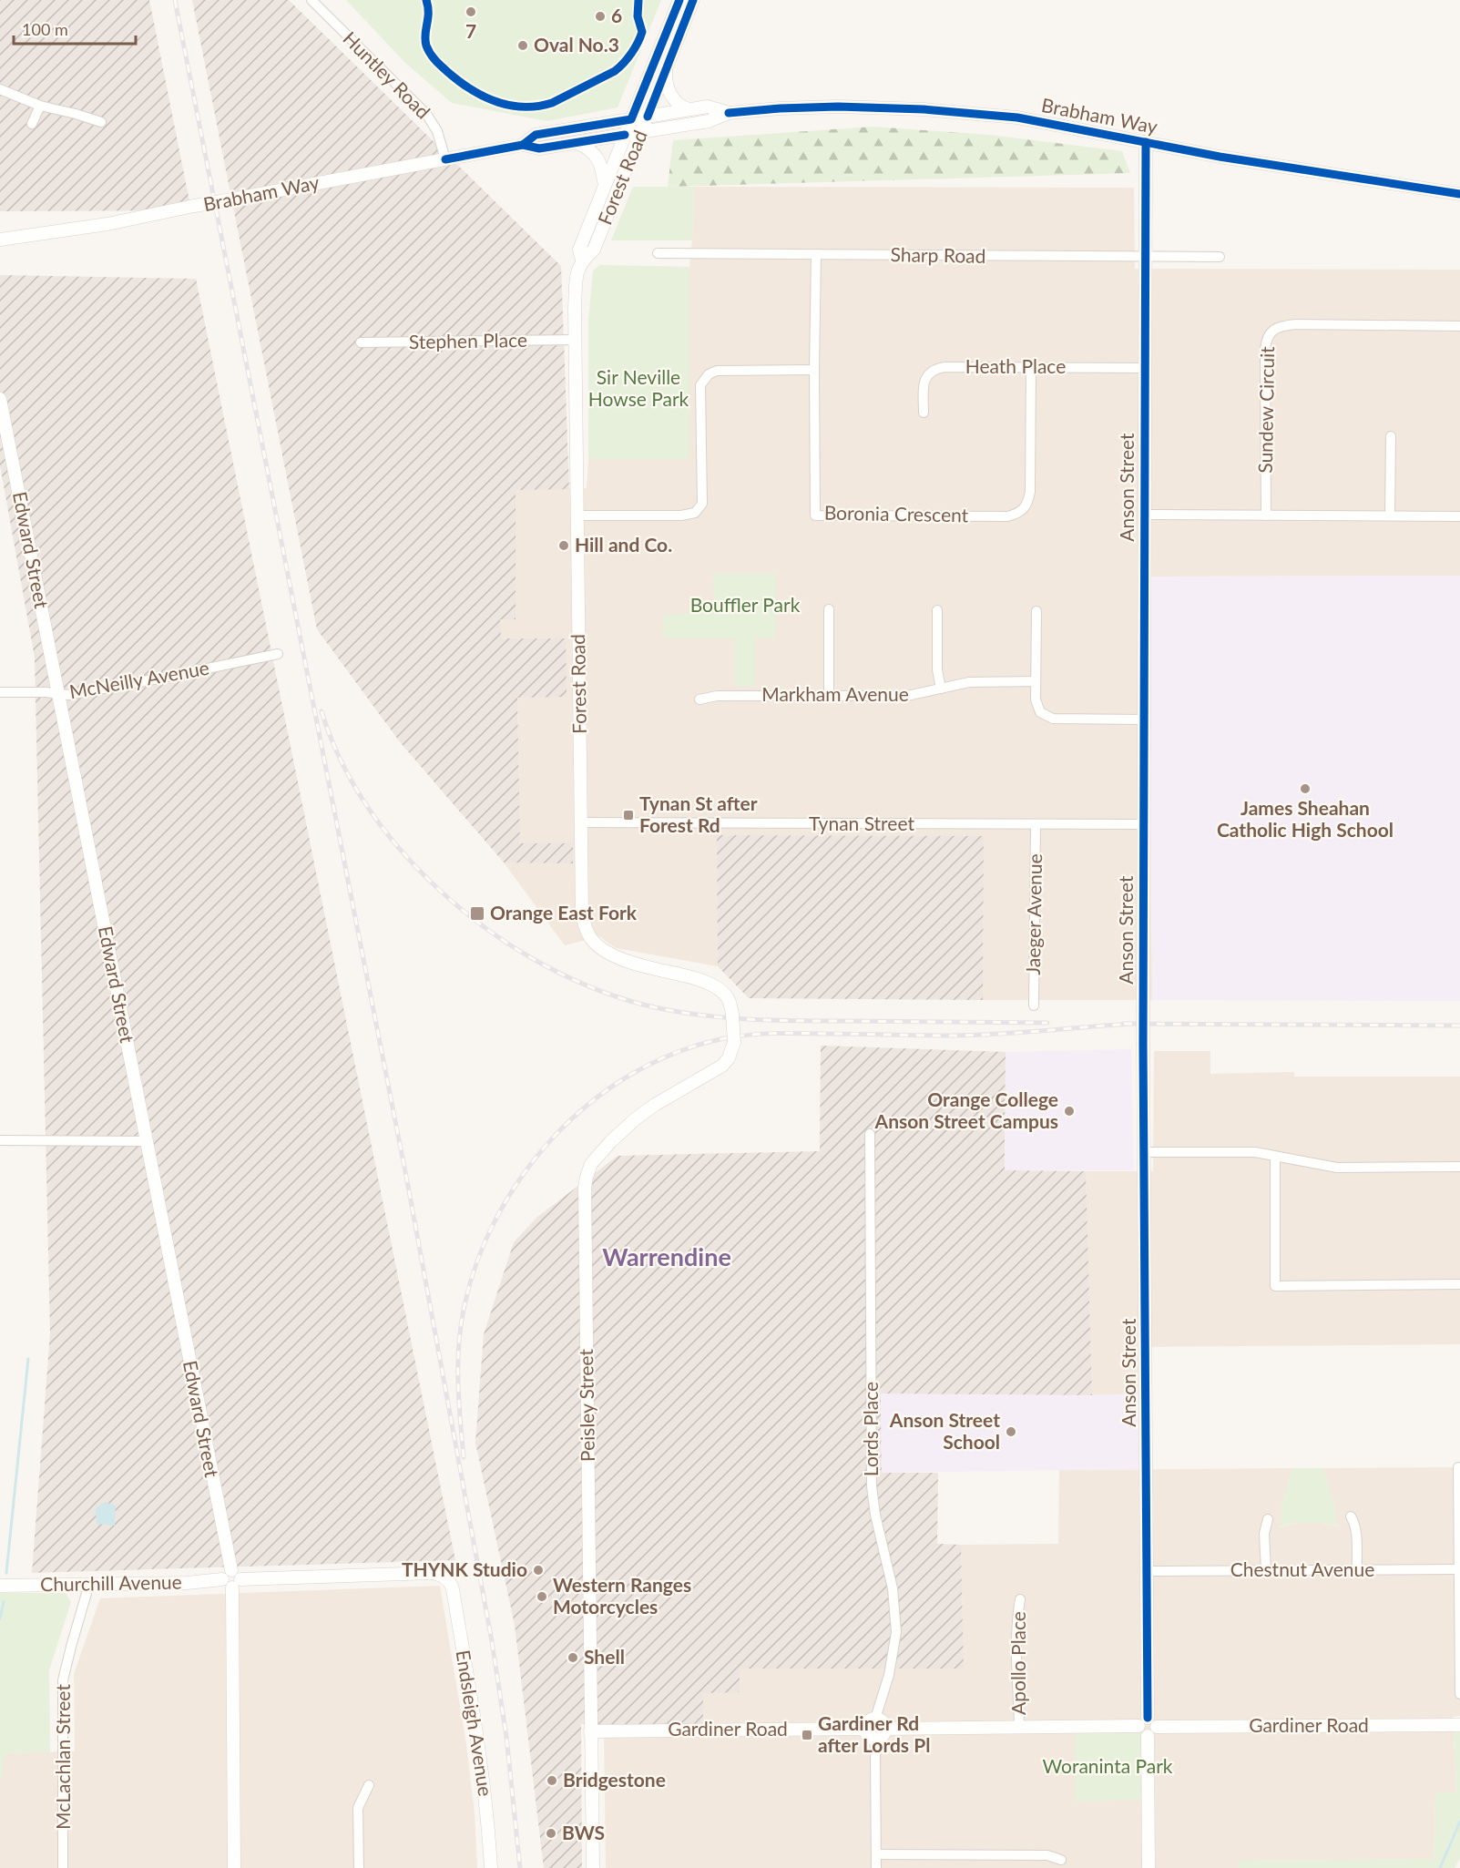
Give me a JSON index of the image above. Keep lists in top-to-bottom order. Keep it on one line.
{"streets":{"street":["Huntley Road","Brabham Way","Forest Road","Sharp Road","Stephen Place","Heath Place","Sundew Circuit","Anson Street","Boronia Crescent","Edward Street","McNeilly Avenue","Markham Avenue","Tynan Street","Jaeger Avenue","Peisley Street","Lords Place","Chestnut Avenue","Churchill Avenue","Apollo Place","Endsleigh Avenue","Gardiner Road","McLachlan Street"]},"crossings":[["Huntley Road","Brabham Way"],["Brabham Way","Forest Road"],["Brabham Way","Anson Street"],["Forest Road","Stephen Place"],["Forest Road","Tynan Street"],["Forest Road","Peisley Street"],["Sharp Road","Anson Street"],["Sharp Road","Boronia Crescent"],["Heath Place","Anson Street"],["Heath Place","Boronia Crescent"],["Anson Street","Tynan Street"],["Anson Street","Chestnut Avenue"],["Edward Street","McNeilly Avenue"],["Edward Street","Churchill Avenue"],["Tynan Street","Jaeger Avenue"],["Peisley Street","Gardiner Road"],["Lords Place","Gardiner Road"],["Churchill Avenue","Endsleigh Avenue"],["Churchill Avenue","McLachlan Street"]],"districts":["Warrendine"],"parks":["Sir Neville Howse Park","Bouffler Park","Woraninta Park"],"places":{"other":["7","6","Oval No.3","Hill and Co.","James Sheahan Catholic High School","Orange College Anson Street Campus","Anson Street School","THYNK Studio","Western Ranges Motorcycles","Shell","Bridgestone","BWS"],"transit":["Tynan St after Forest Rd","Orange East Fork","Gardiner Rd after Lords Pl"]},"scale_bar":"100 m"}
